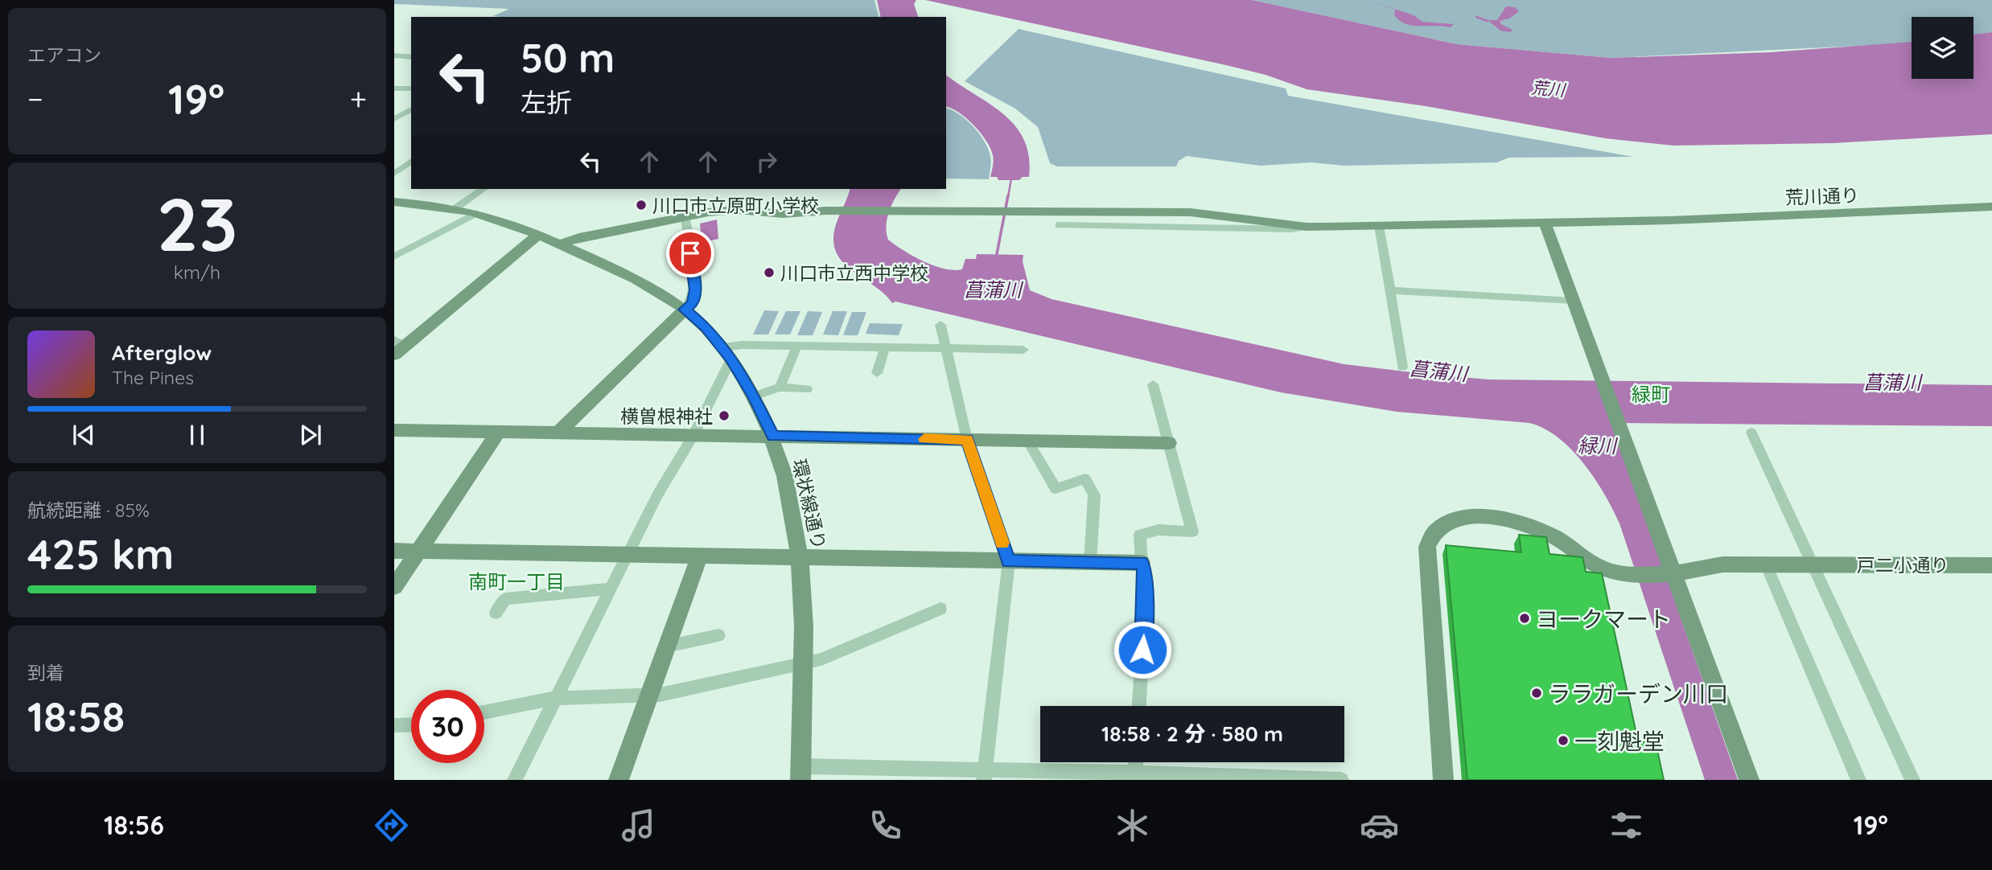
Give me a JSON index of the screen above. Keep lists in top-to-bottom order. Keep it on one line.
{"streets":{"street":["荒川通り","環状線通り","戸二小通り"]},"crossings":[["荒川通り","環状線通り"]],"districts":["緑町","南町一丁目"],"water":["荒川","菖蒲川","緑川"],"places":["川口市立原町小学校","川口市立西中学校","横曽根神社","ヨークマート","ララガーデン川口","一刻魁堂"],"page":{"tile":["エアコン",["23","km/h"],["航続距離 · 85%","425 km"],["到着","18:58"]],"turn":["50 m","左折"],"heat":["−","19°","+"],"song":["Afterglow","The Pines"],"limit":"30","trip":"18:58 · 2 分 · 580 m","tabs":["18:56","19°"]}}
